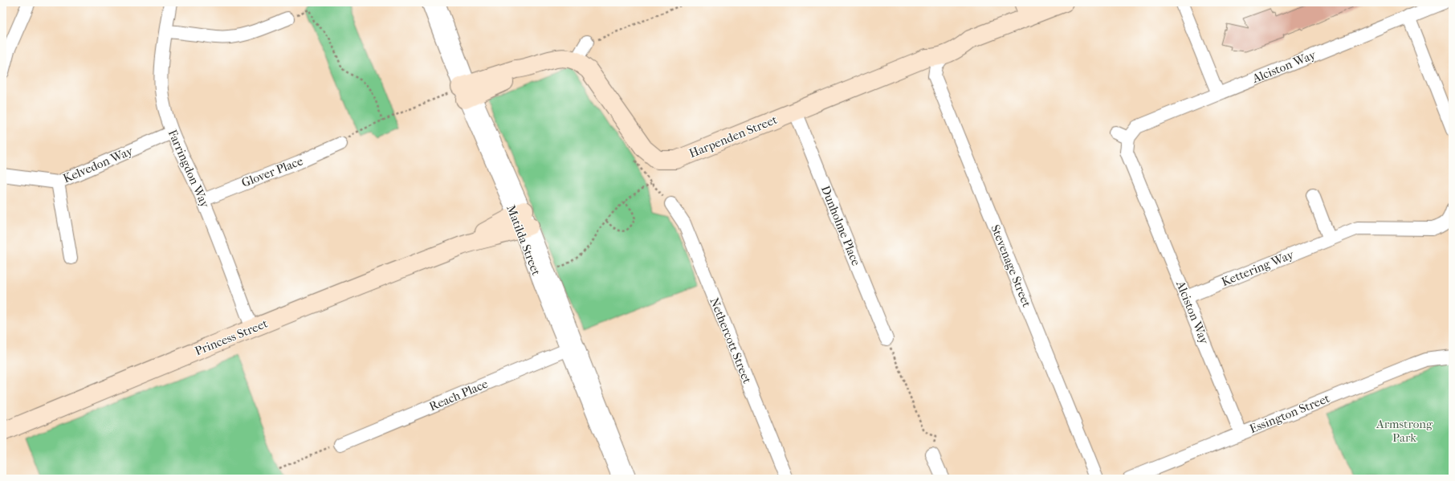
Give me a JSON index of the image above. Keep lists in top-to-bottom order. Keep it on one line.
{"streets":{"street":["Alciston Way","Harpenden Street","Kelvedon Way","Farringdon Way","Glover Place","Dunholme Place","Matilda Street","Stevenage Street","Kettering Way","Princess Street","Nethercott Street","Reach Place","Essington Street"]},"crossings":[["Alciston Way","Kettering Way"],["Alciston Way","Essington Street"],["Harpenden Street","Dunholme Place"],["Harpenden Street","Matilda Street"],["Harpenden Street","Stevenage Street"],["Kelvedon Way","Farringdon Way"],["Farringdon Way","Glover Place"],["Farringdon Way","Princess Street"],["Matilda Street","Princess Street"],["Matilda Street","Reach Place"]],"parks":["Armstrong Park"]}
